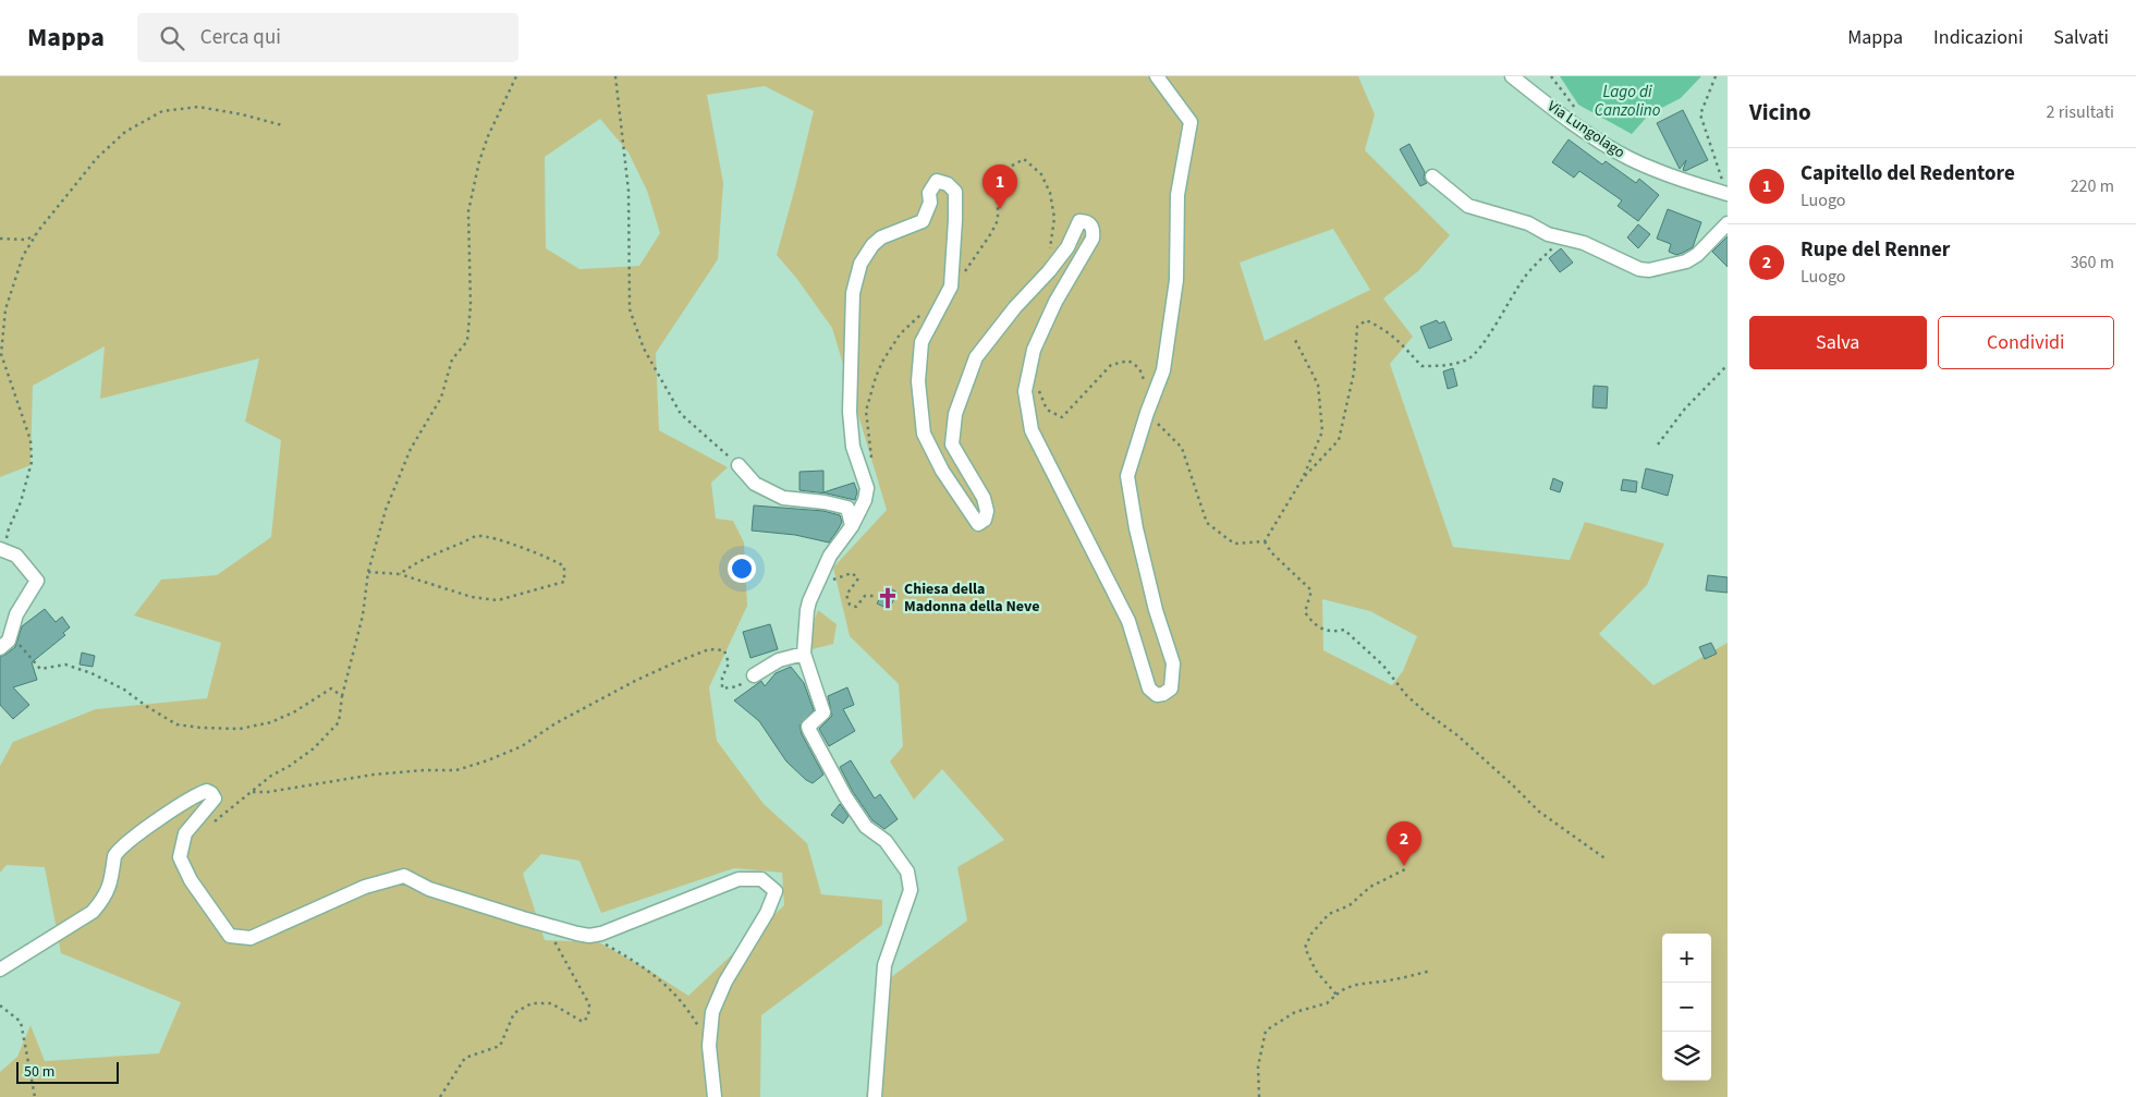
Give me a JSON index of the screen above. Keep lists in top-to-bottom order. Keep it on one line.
{"streets":{"street":["Via Lungolago"]},"water":["Lago di Canzolino"],"places":{"church":["Chiesa della Madonna della Neve"]},"scale_bar":"50 m","page":{"header":"Mappa","search":"Cerca qui","nav":["Mappa","Indicazioni","Salvati"],"heading":["Vicino","2 risultati"],"list":[{"mark":"1","name":"Capitello del Redentore","note":"Luogo","value":"220 m"},{"mark":"2","name":"Rupe del Renner","note":"Luogo","value":"360 m"}],"pins":["1","2"],"buttons":["Salva","Condividi"],"map_buttons":["+","−"],"scale":"50 m"}}
